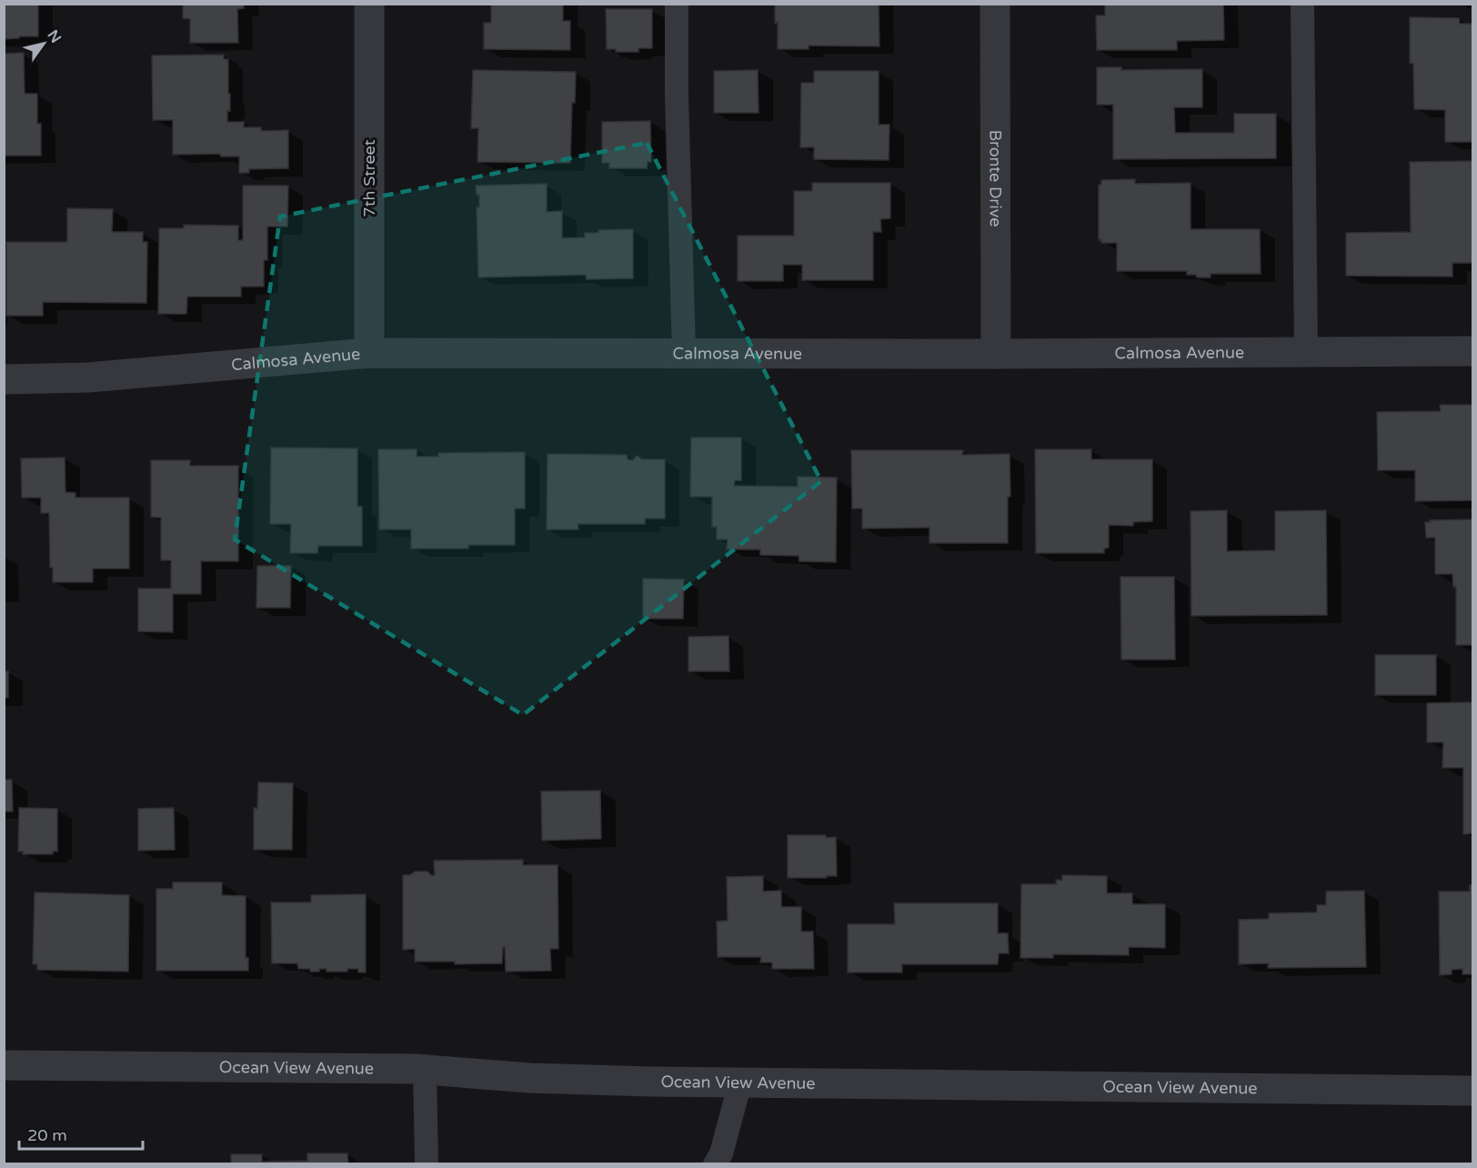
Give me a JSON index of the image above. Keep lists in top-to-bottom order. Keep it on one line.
{"streets":{"street":["7th Street","Bronte Drive","Calmosa Avenue","Ocean View Avenue"]},"crossings":[["7th Street","Calmosa Avenue"],["Bronte Drive","Calmosa Avenue"]],"scale_bar":"20 m","north":"top right"}
